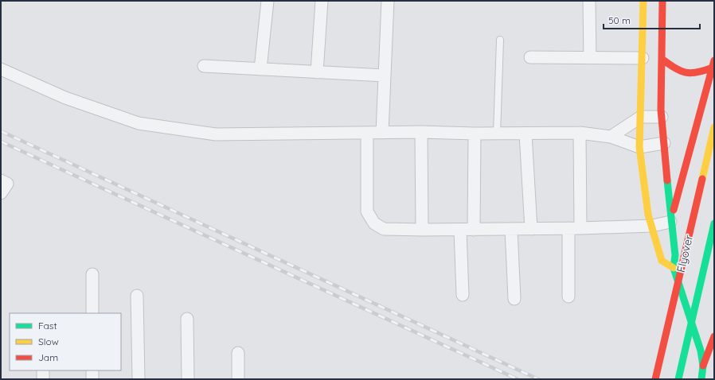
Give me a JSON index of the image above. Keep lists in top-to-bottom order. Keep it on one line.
{"streets":{"street":["Flyover"]},"legend":["Fast","Slow","Jam"],"scale_bar":"50 m"}
